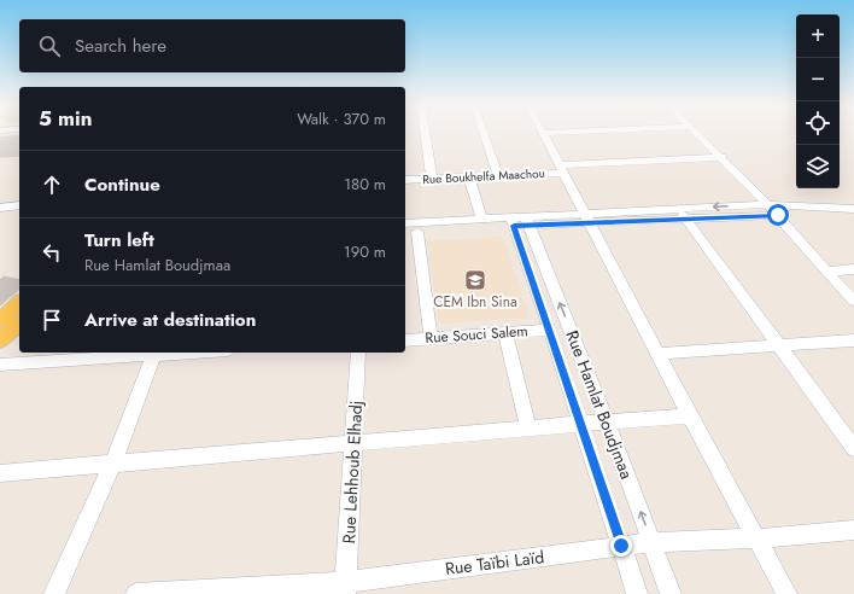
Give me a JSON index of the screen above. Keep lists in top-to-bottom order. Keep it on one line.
{"streets":{"street":["Rue Boukhelfa Maachou","Rue Souci Salem","Rue Hamlat Boudjmaa","Rue Lehhoub Elhadj","Rue Taïbi Laïd"]},"crossings":[["Rue Souci Salem","Rue Hamlat Boudjmaa"],["Rue Hamlat Boudjmaa","Rue Taïbi Laïd"],["Rue Lehhoub Elhadj","Rue Taïbi Laïd"]],"places":{"school or university":["CEM Ibn Sina"]},"page":{"map_buttons":["+","−"],"search":"Search here","heading":["5 min","Walk · 370 m"],"list":[["Continue","180 m"],["Turn left","Rue Hamlat Boudjmaa","190 m"],"Arrive at destination"]}}
